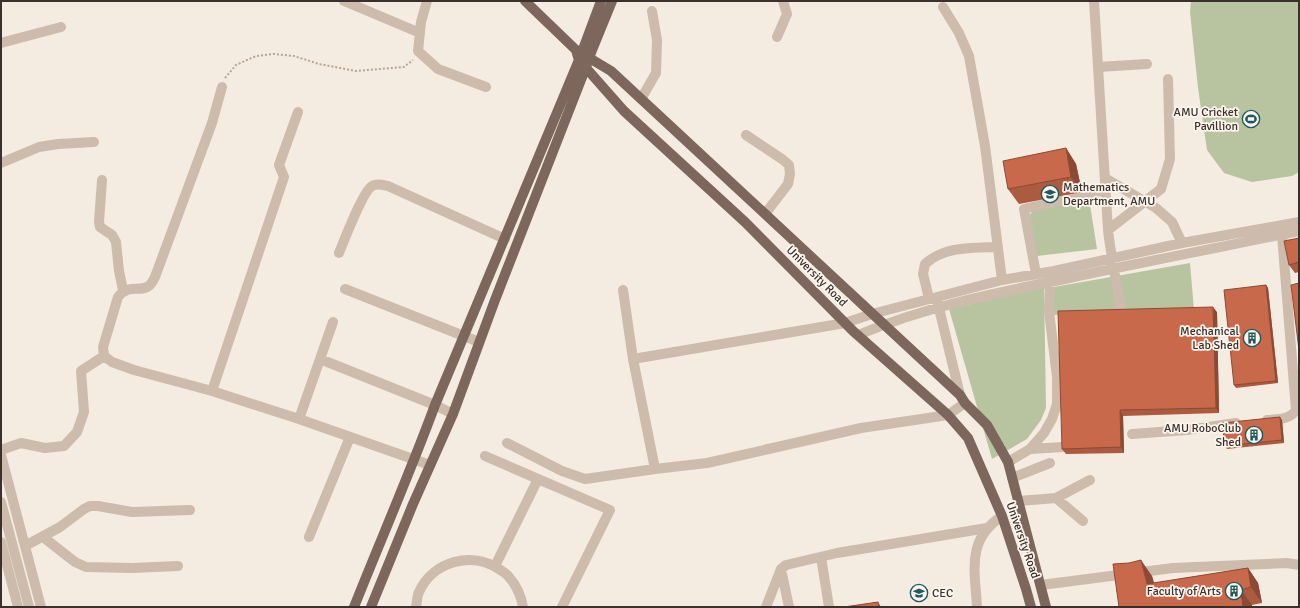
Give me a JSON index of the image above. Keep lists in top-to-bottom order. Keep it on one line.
{"streets":{"main road":["University Road"]},"places":{"sports":["AMU Cricket Pavillion"],"school or university":["Mathematics Department, AMU","CEC"],"building":["Mechanical Lab Shed","AMU RoboClub Shed","Faculty of Arts"]}}
